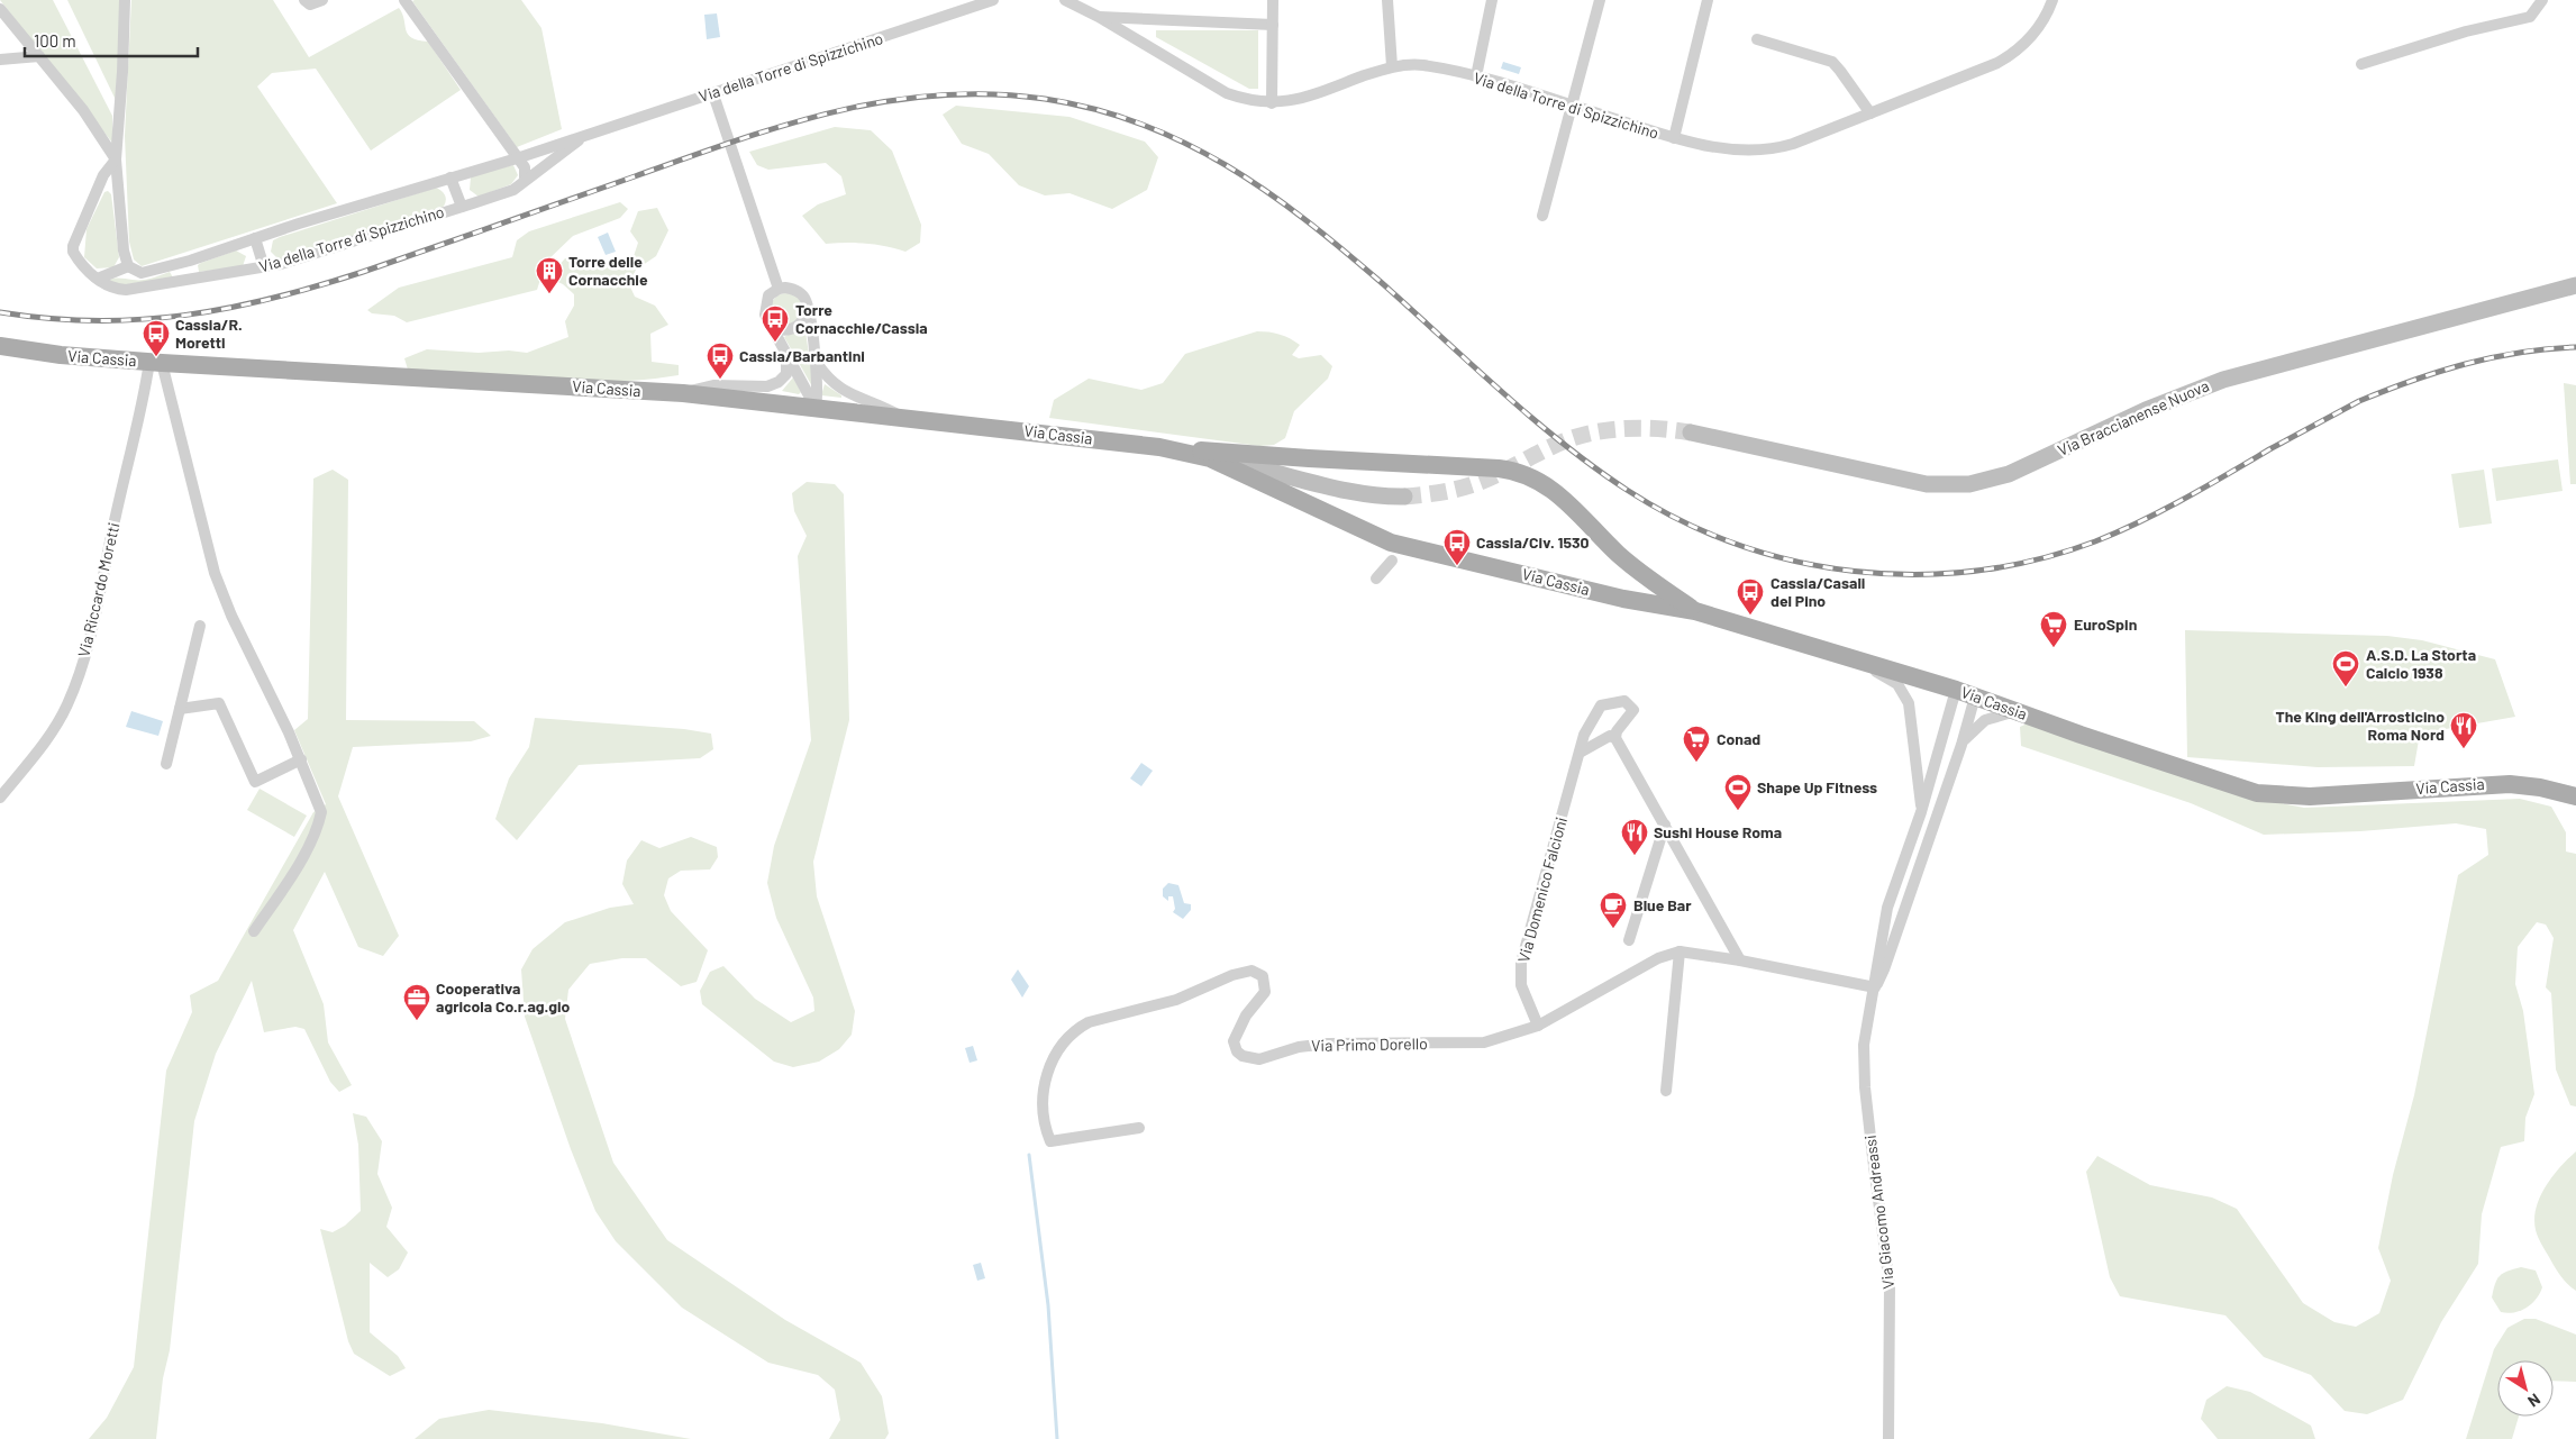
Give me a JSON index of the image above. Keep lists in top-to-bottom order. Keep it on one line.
{"streets":{"main road":["Via Cassia","Via Braccianense Nuova"],"street":["Via della Torre di Spizzichino","Via Riccardo Moretti","Via Domenico Falcioni","Via Primo Dorello","Via Giacomo Andreassi"]},"crossings":[["Via Cassia","Via Riccardo Moretti"],["Via Cassia","Via Giacomo Andreassi"],["Via Domenico Falcioni","Via Primo Dorello"]],"places":{"building":["Torre delle Cornacchie"],"bus stop":["Torre Cornacchie/Cassia","Cassia/R. Moretti","Cassia/Barbantini","Cassia/Civ. 1530","Cassia/Casali del Pino"],"supermarket":["EuroSpin","Conad"],"sports":["A.S.D. La Storta Calcio 1938","Shape Up Fitness"],"restaurant":["The King dell'Arrosticino Roma Nord","Sushi House Roma"],"cafe":["Blue Bar"],"office":["Cooperativa agricola Co.r.ag.gio"]},"scale_bar":"100 m","north":"bottom right"}
